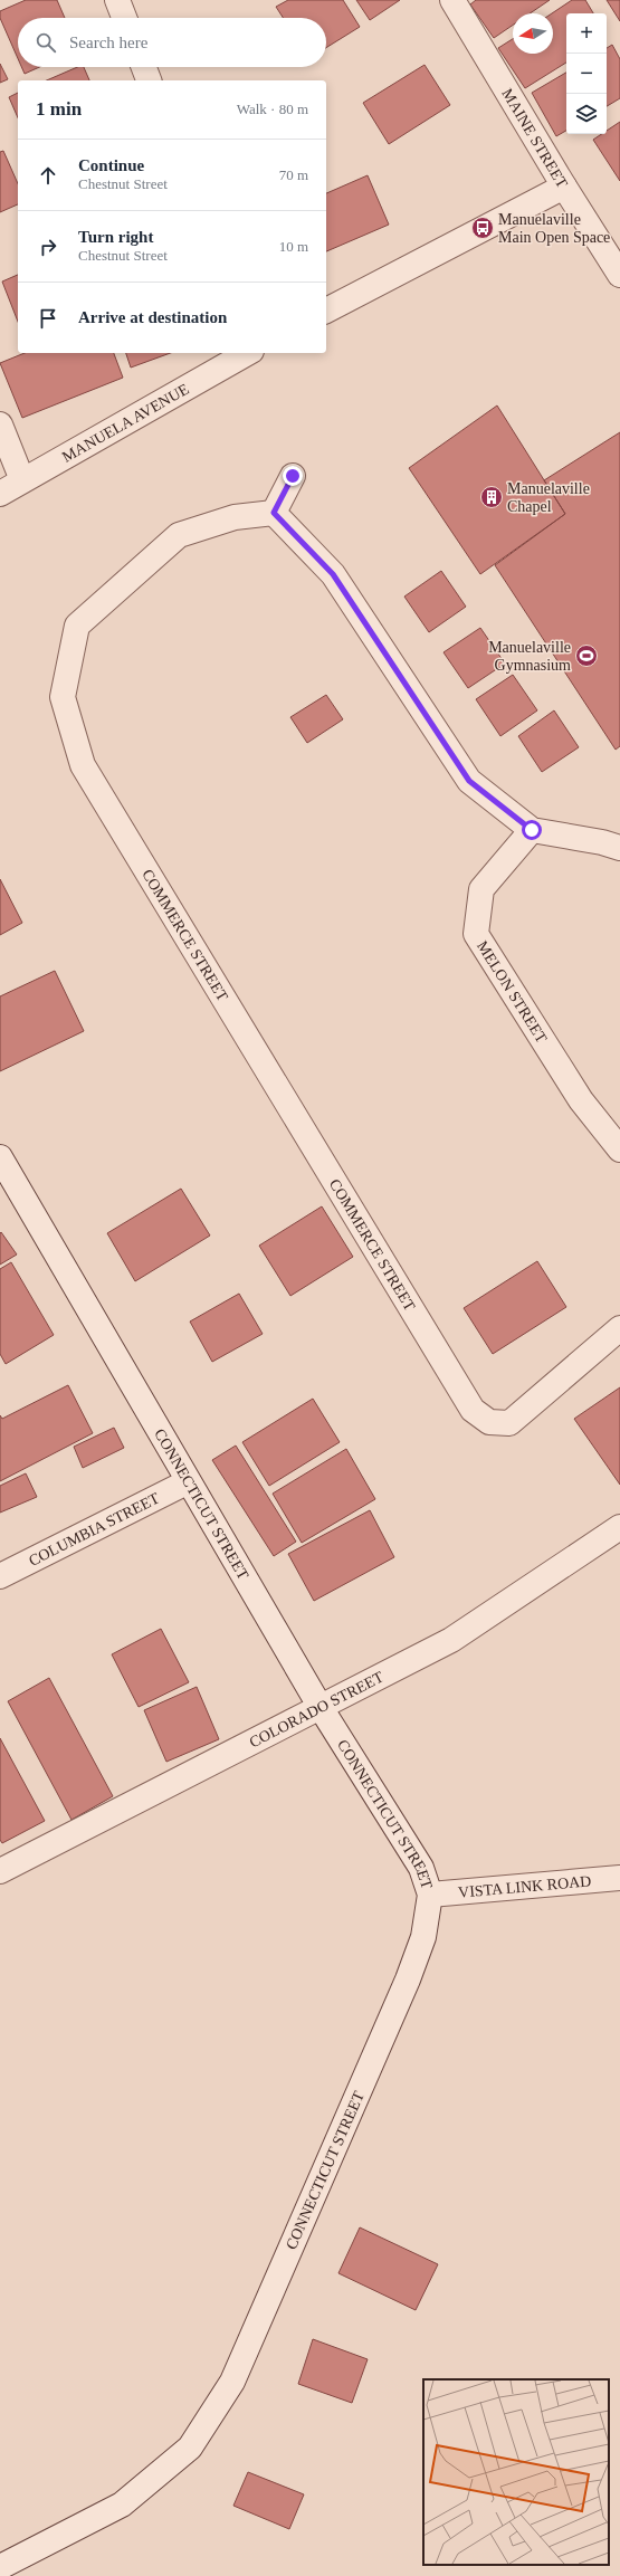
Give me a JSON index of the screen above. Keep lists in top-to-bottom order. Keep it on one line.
{"streets":{"street":["MAINE STREET","MANUELA AVENUE","COMMERCE STREET","MELON STREET","CONNECTICUT STREET","COLUMBIA STREET","COLORADO STREET","VISTA LINK ROAD"]},"crossings":[["CONNECTICUT STREET","COLUMBIA STREET"],["CONNECTICUT STREET","COLORADO STREET"],["CONNECTICUT STREET","VISTA LINK ROAD"]],"places":{"bus stop":["Manuelaville Main Open Space"],"building":["Manuelaville Chapel"],"sports":["Manuelaville Gymnasium"]},"north":"left","page":{"map_buttons":["+","−"],"search":"Search here","heading":["1 min","Walk · 80 m"],"list":[["Continue","Chestnut Street","70 m"],["Turn right","Chestnut Street","10 m"],"Arrive at destination"]}}
